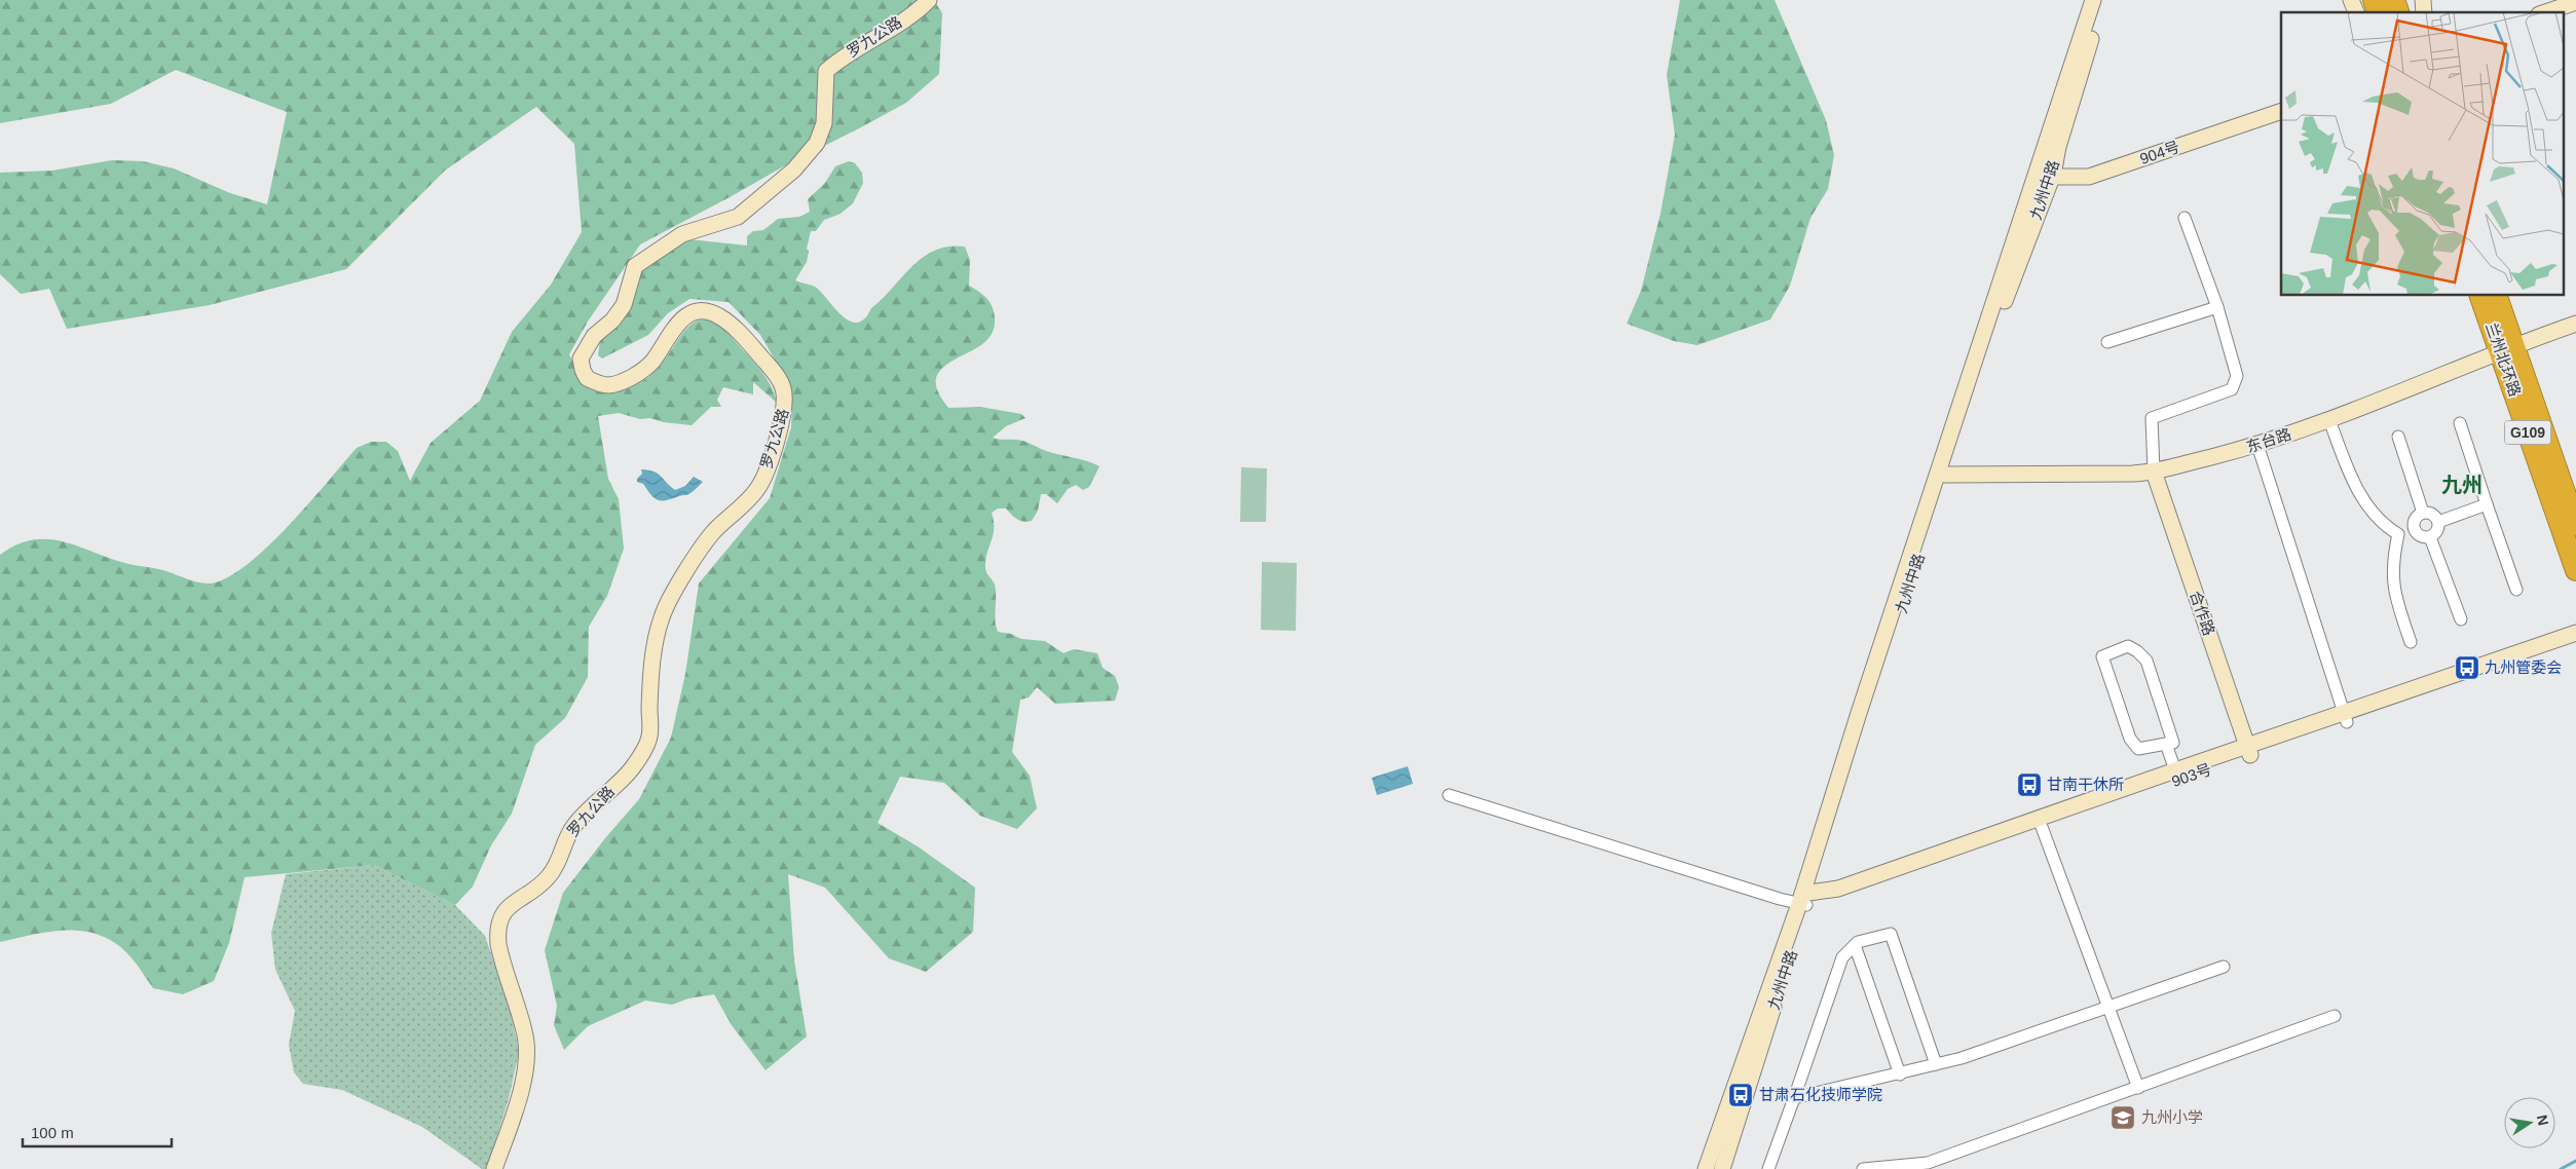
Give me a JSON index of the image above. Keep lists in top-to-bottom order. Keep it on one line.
{"streets":{"highway":["兰州北环路","G109"],"street":["罗九公路","904号","九州中路","东台路","合作路","903号"]},"crossings":[["904号","九州中路"],["九州中路","东台路"],["九州中路","903号"],["兰州北环路","东台路"],["东台路","合作路"],["合作路","903号"]],"districts":["九州"],"places":{"bus stop":["九州管委会","甘南干休所","甘肃石化技师学院"],"school or university":["九州小学"]},"scale_bar":"100 m","north":"right"}
